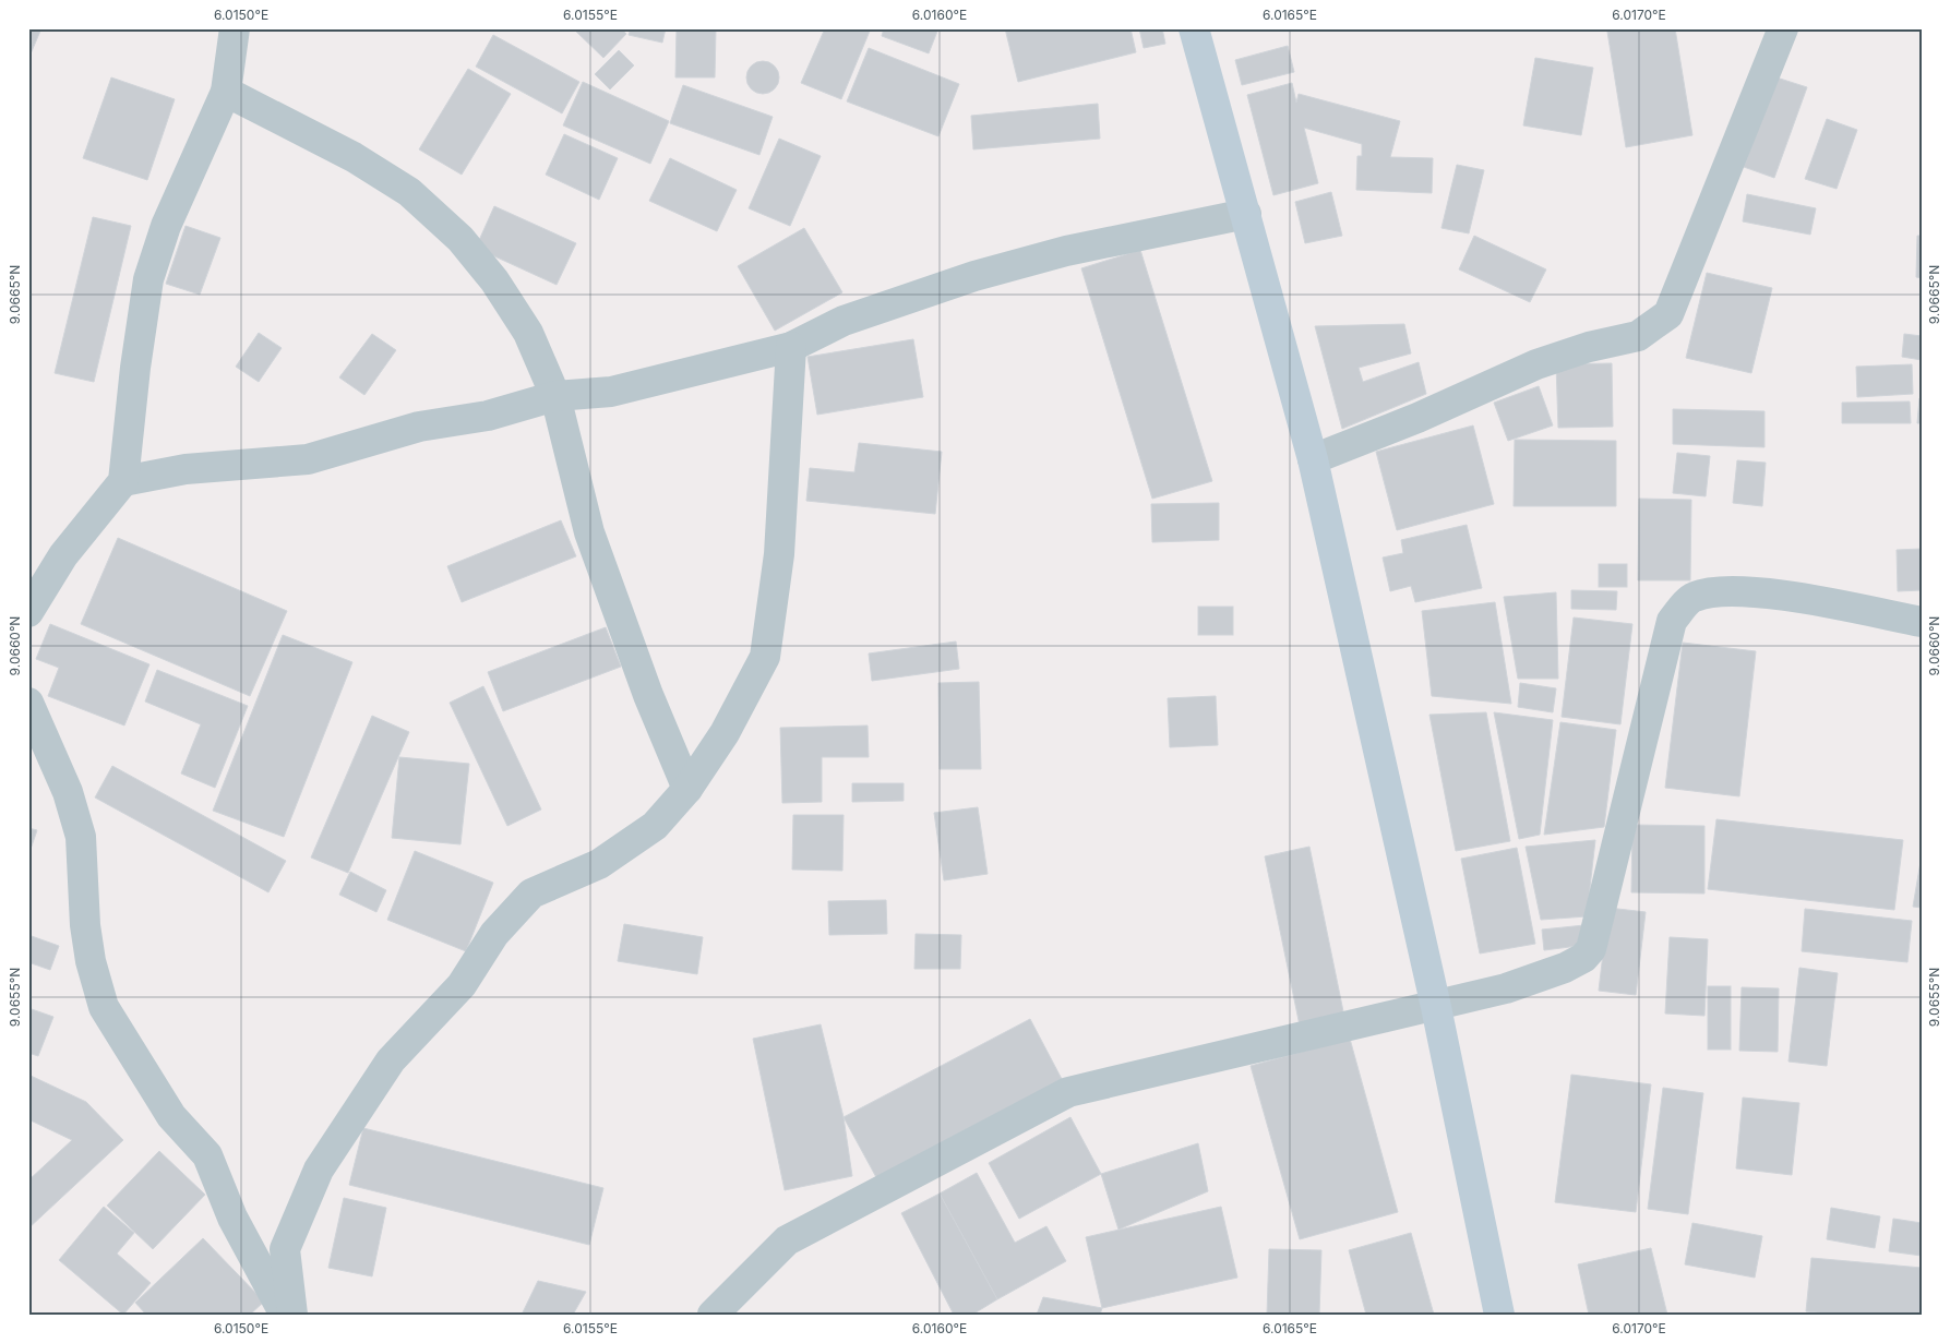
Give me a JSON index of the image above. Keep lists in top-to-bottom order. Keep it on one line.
{"coordinates":["6.0150°E","6.0155°E","6.0160°E","6.0165°E","6.0170°E","9.0665°N","9.0660°N","9.0655°N"]}
